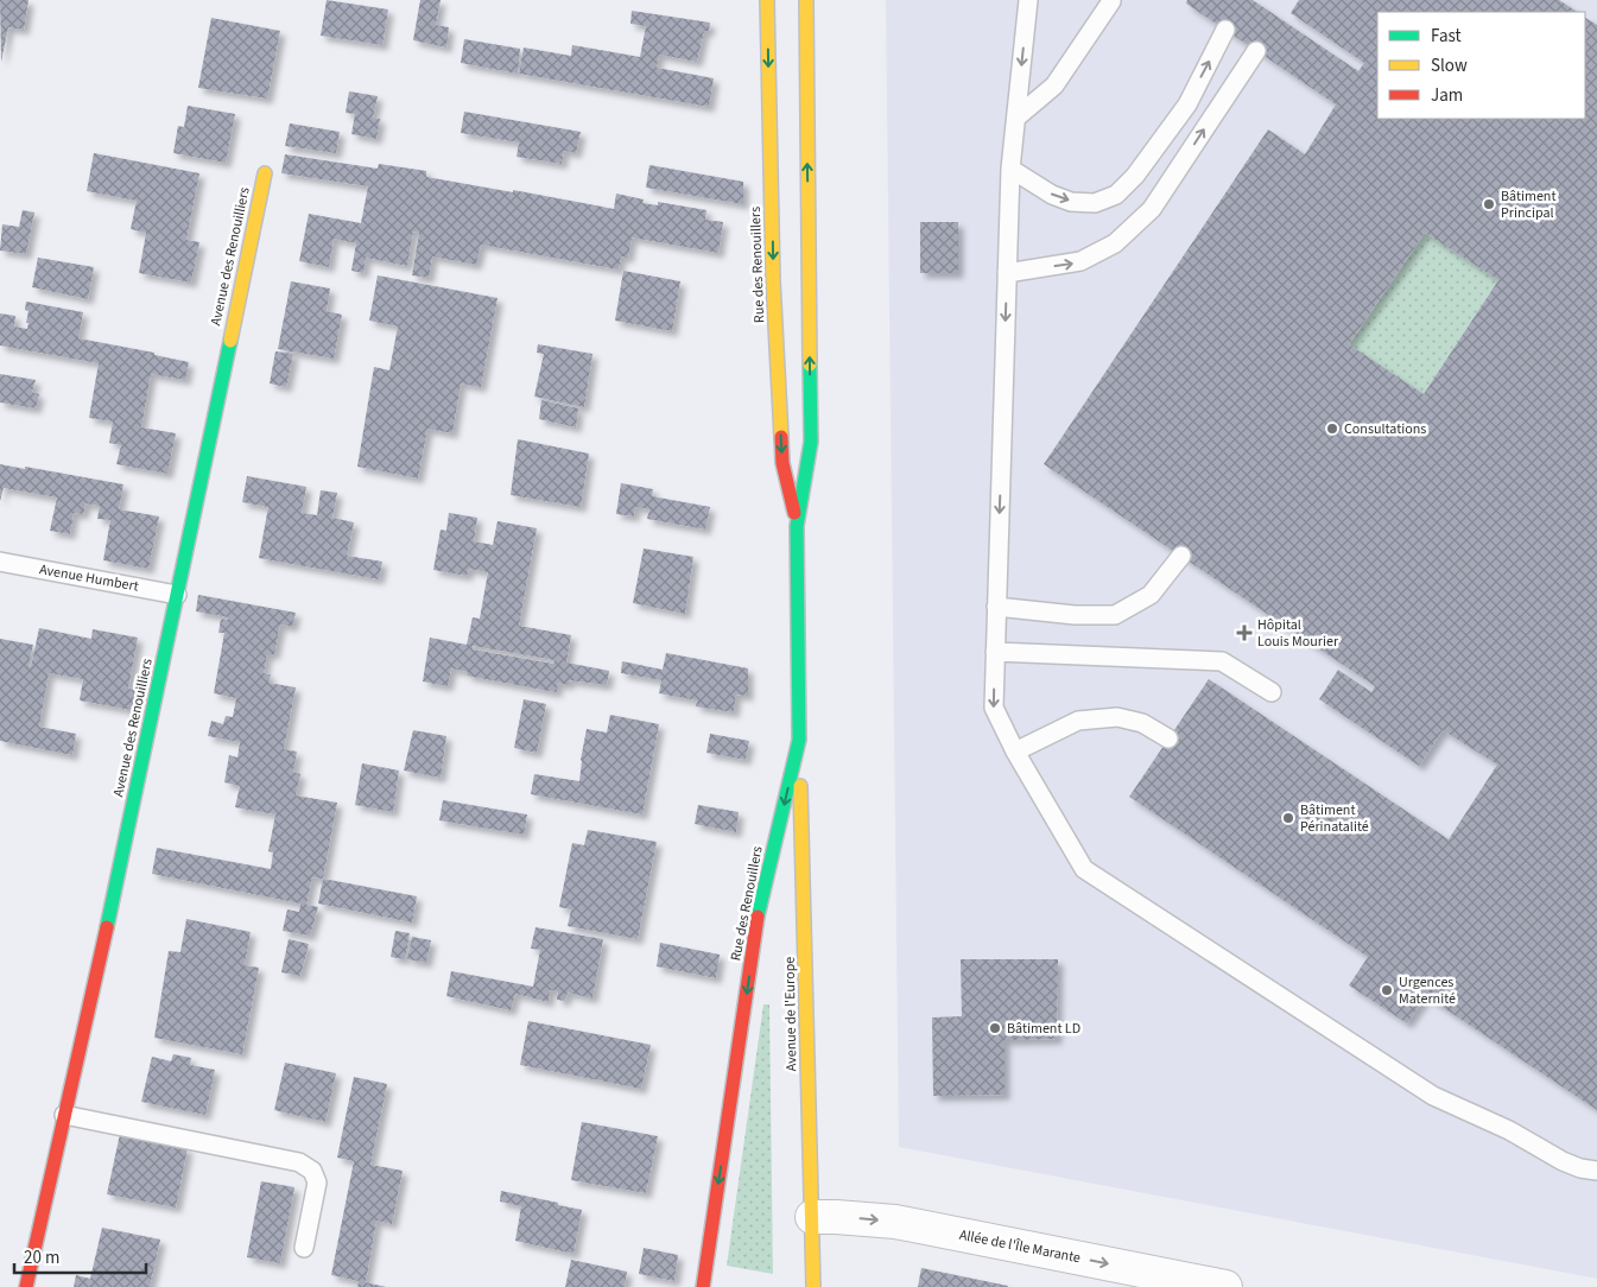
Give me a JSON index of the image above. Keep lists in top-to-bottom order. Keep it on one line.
{"streets":{"street":["Avenue des Renouilliers","Rue des Renouillers","Avenue de l'Europe","Allée de l'Île Marante"],"lane":["Avenue Humbert"]},"crossings":[["Avenue des Renouilliers","Avenue Humbert"],["Rue des Renouillers","Avenue de l'Europe"],["Avenue de l'Europe","Allée de l'Île Marante"]],"one_way":["Allée de l'Île Marante"],"places":{"other":["Bâtiment Principal","Consultations","Bâtiment Périnatalité","Urgences Maternité","Bâtiment LD"],"health":["Hôpital Louis Mourier"]},"legend":["Fast","Slow","Jam"],"scale_bar":"20 m"}
